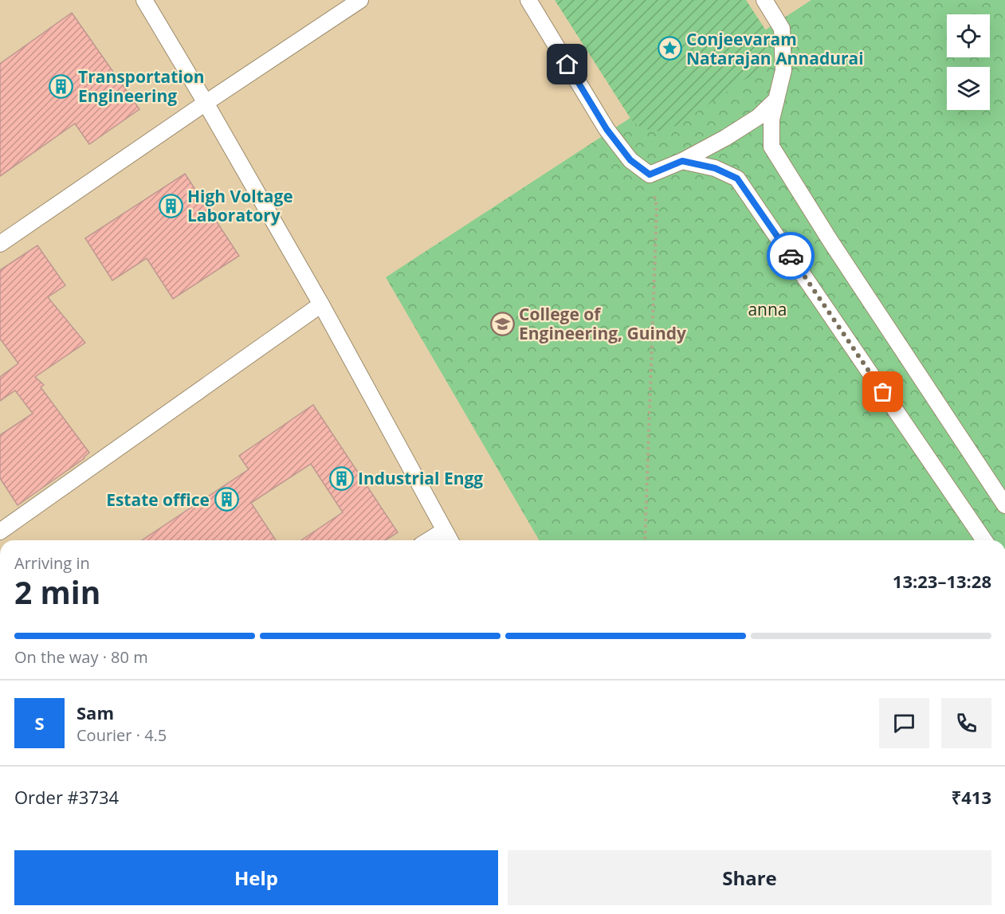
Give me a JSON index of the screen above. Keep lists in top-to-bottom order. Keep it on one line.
{"parks":["anna"],"places":{"place":["Conjeevaram Natarajan Annadurai"],"building":["Transportation Engineering","High Voltage Laboratory","Industrial Engg","Estate office"],"school or university":["College of Engineering, Guindy"]},"page":{"heading":["2 min","Arriving in","13:23–13:28"],"panel":["Sam","Courier · 4.5","Order #3734","₹413"],"bar":"On the way · 80 m","round":"S","buttons":["Help","Share"]}}
